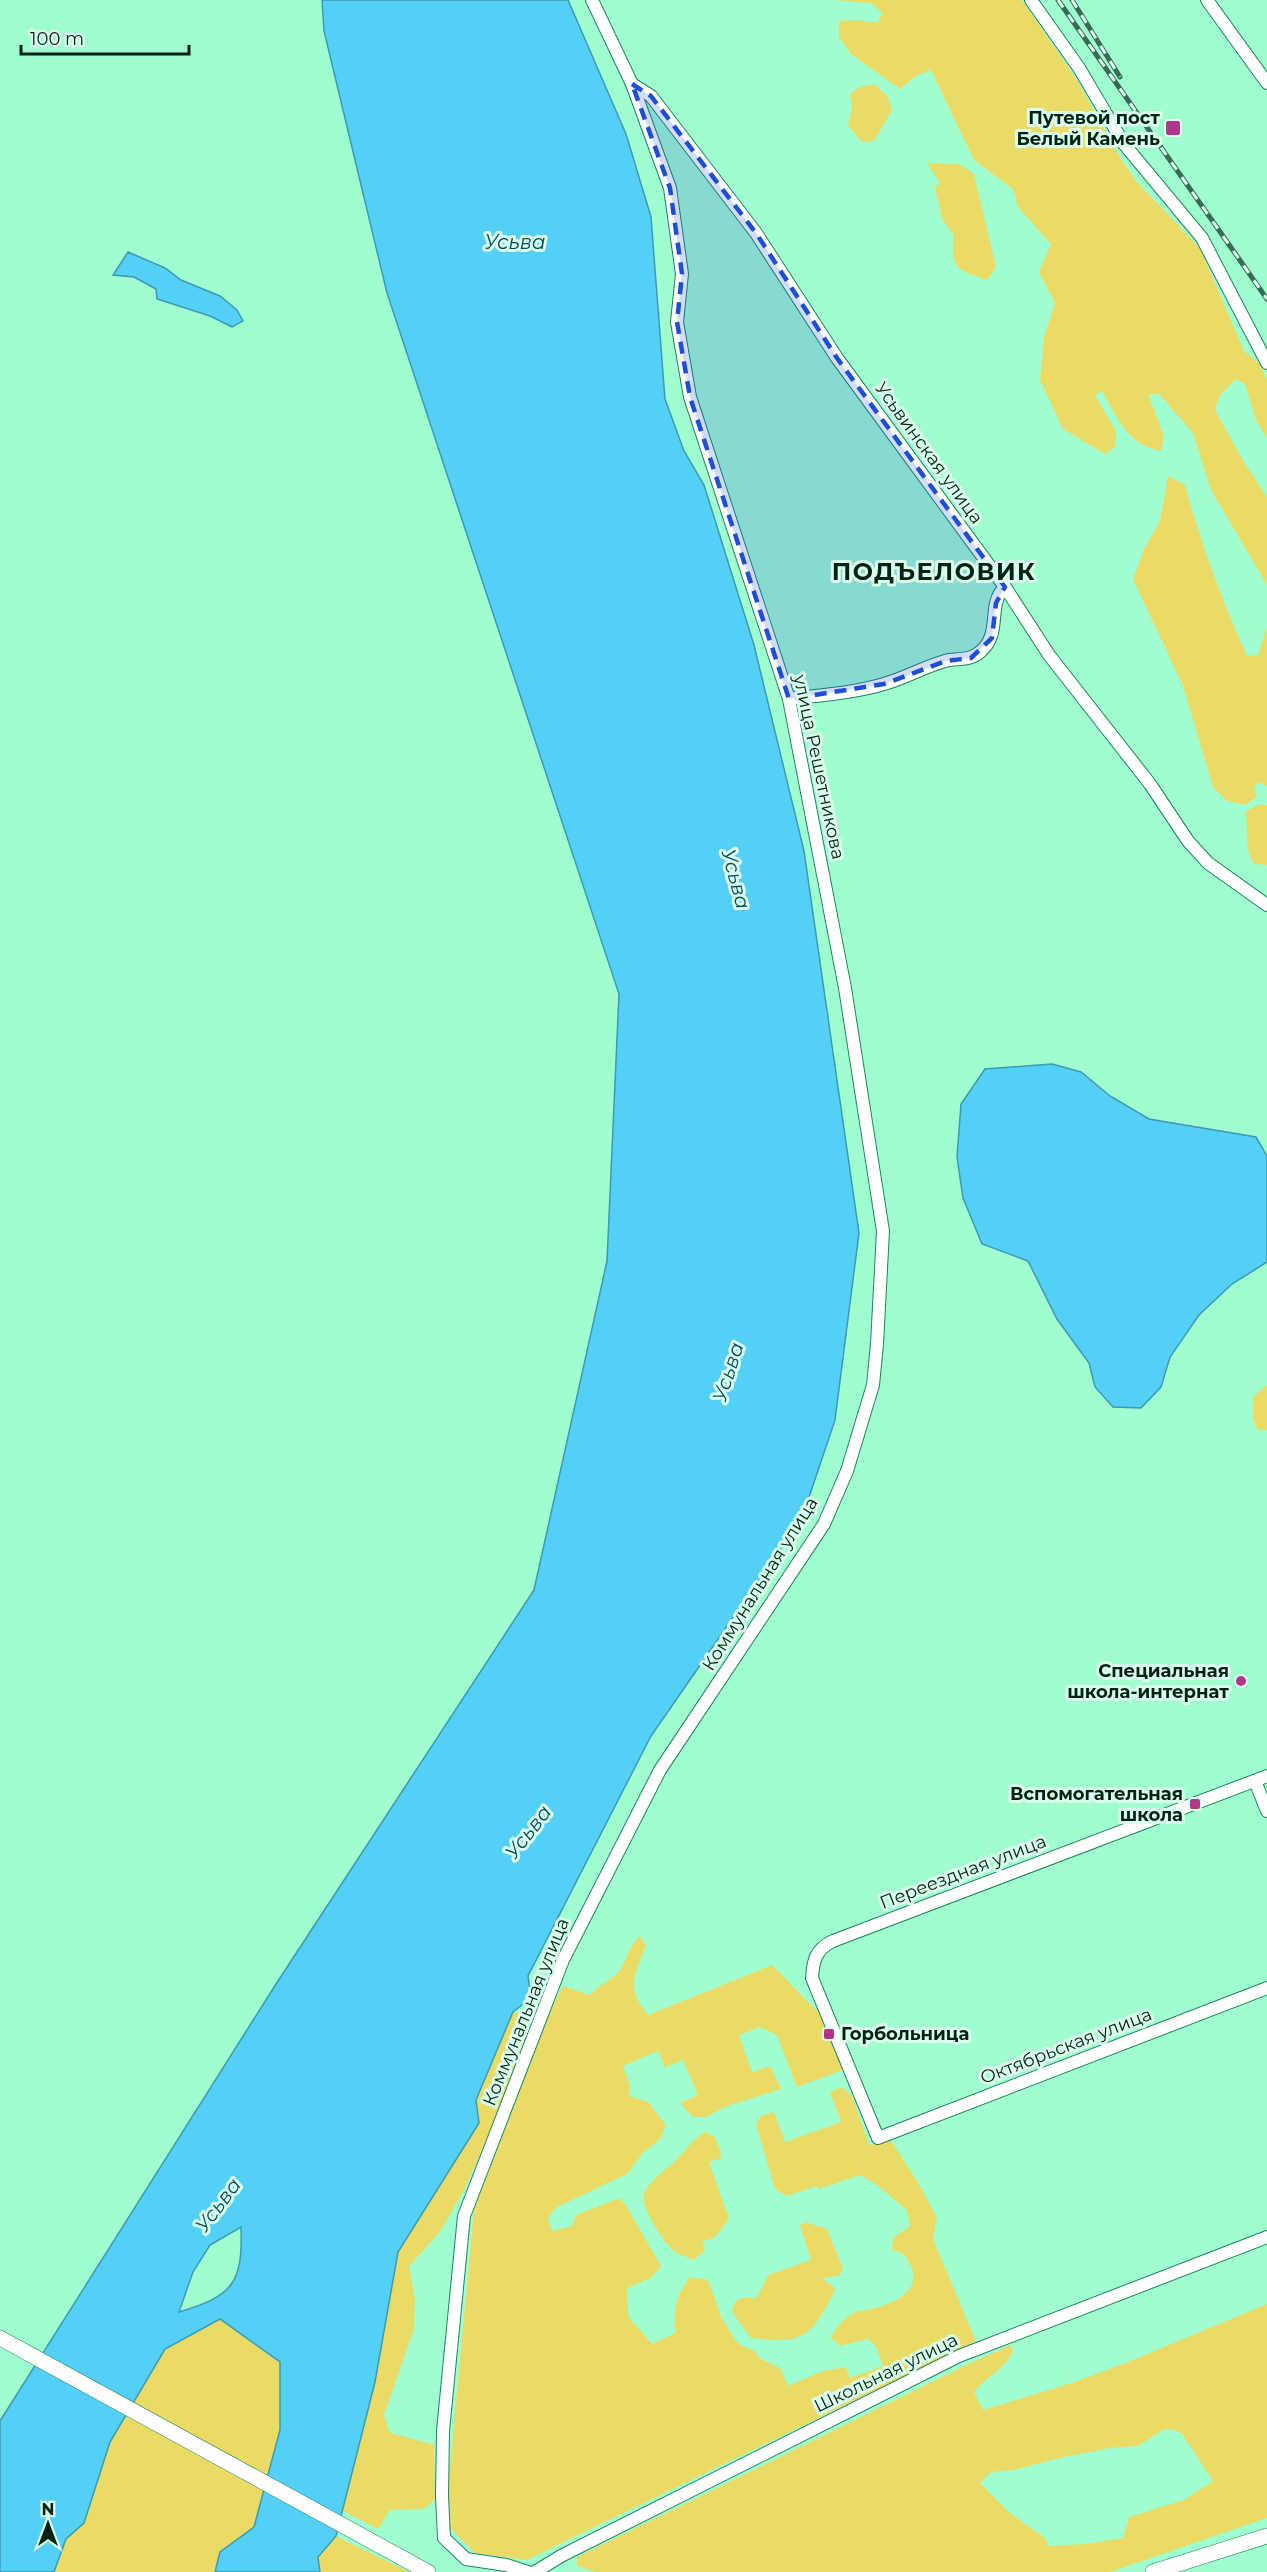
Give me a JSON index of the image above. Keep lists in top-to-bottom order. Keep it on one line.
{"streets":{"street":["Усьвинская улица","улица Решетникова","Коммунальная улица","Переездная улица","Октябрьская улица","Школьная улица"]},"crossings":[["Усьвинская улица","улица Решетникова"],["улица Решетникова","Коммунальная улица"],["Переездная улица","Октябрьская улица"]],"districts":["ПОДЪЕЛОВИК"],"water":["Усьва"],"places":{"transit":["Путевой пост Белый Камень","Вспомогательная школа","Горбольница"],"other":["Специальная школа-интернат"]},"scale_bar":"100 m","north":"top"}
